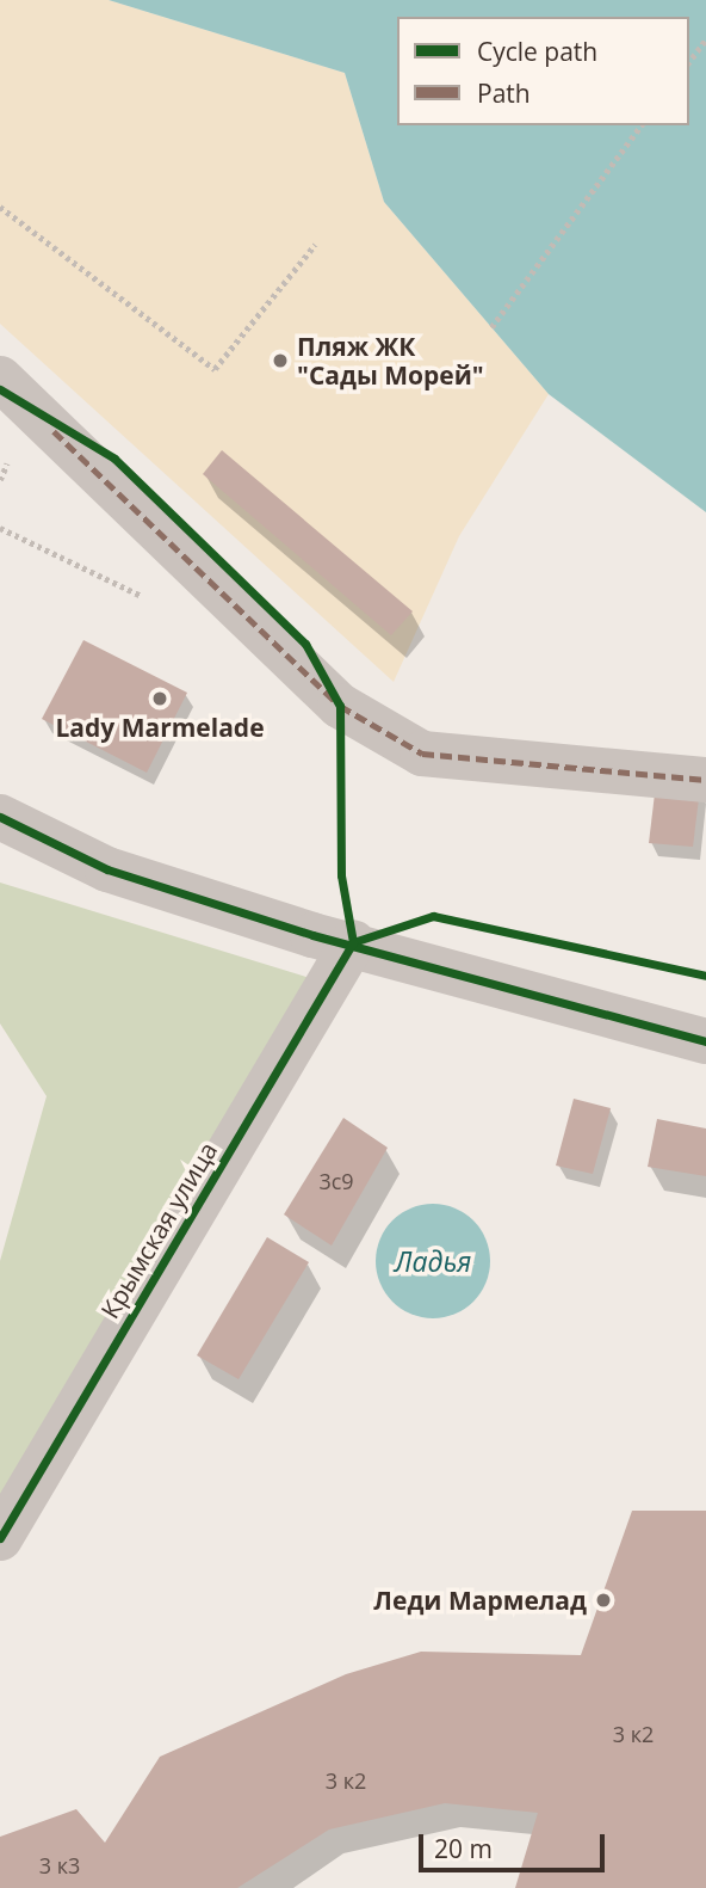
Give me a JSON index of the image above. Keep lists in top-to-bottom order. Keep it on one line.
{"streets":{"street":["Крымская улица"]},"water":["Ладья"],"places":["Пляж ЖК \"Сады Морей\"","Lady Marmelade","Леди Мармелад"],"house_numbers":["3с9","3 к2","3 к2","3 к3"],"legend":["Cycle path","Path"],"scale_bar":"20 m"}
